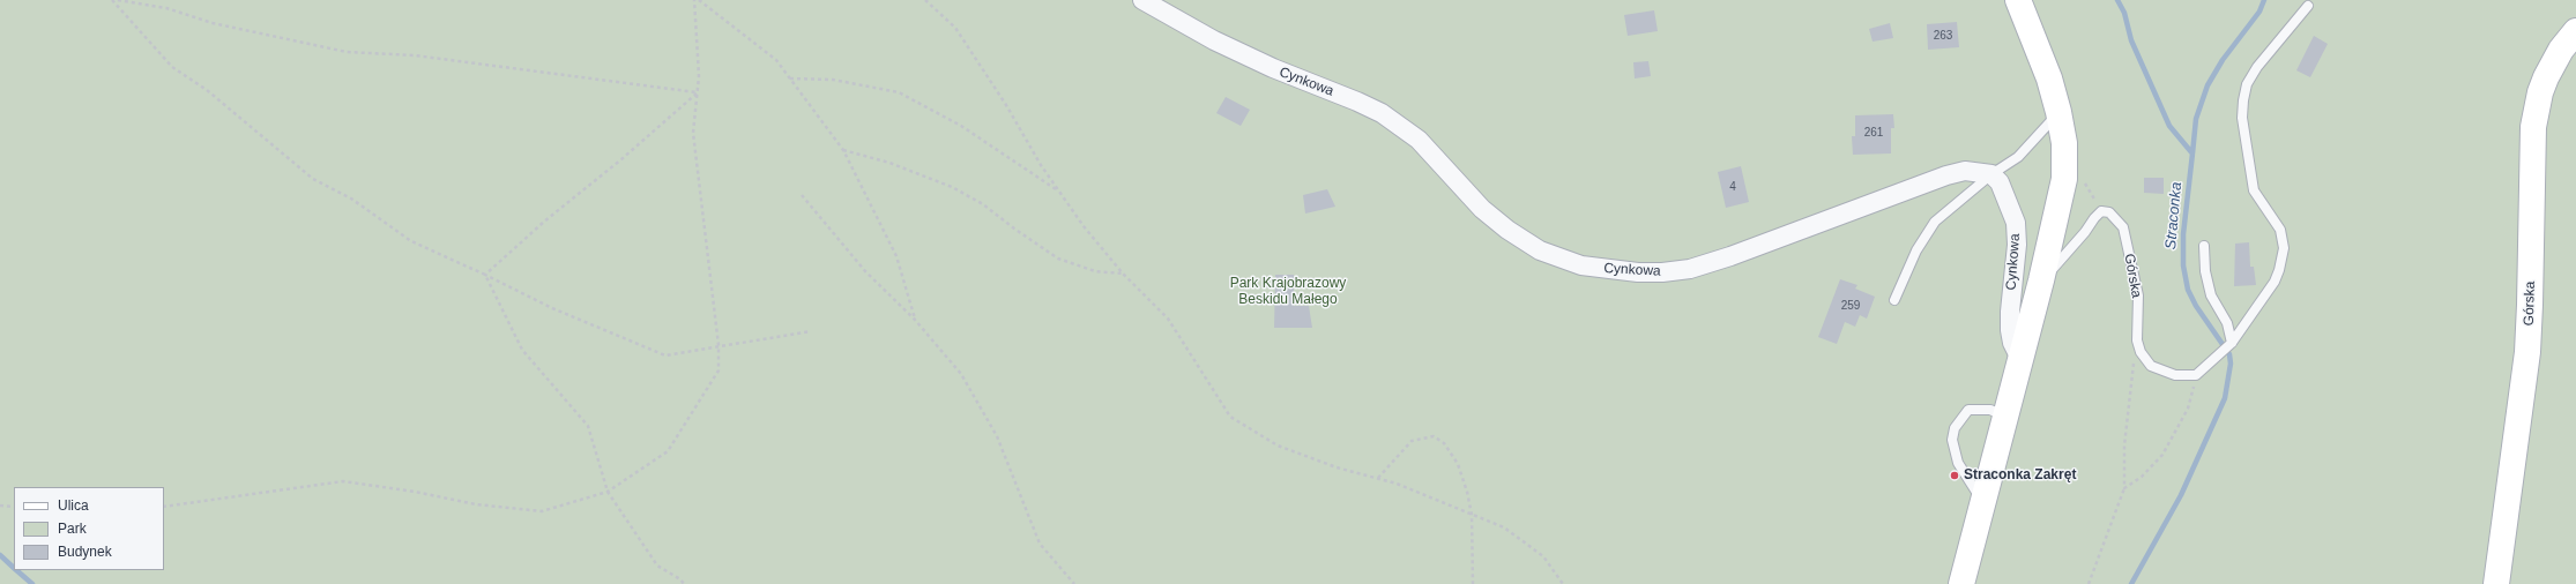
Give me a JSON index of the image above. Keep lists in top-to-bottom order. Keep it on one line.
{"streets":{"street":["Cynkowa","Górska"]},"crossings":[["Cynkowa","Górska"]],"water":["Straconka"],"parks":["Park Krajobrazowy Beskidu Małego"],"places":["Straconka Zakręt"],"house_numbers":["263","261","4","259"],"legend":["Ulica","Park","Budynek"]}
